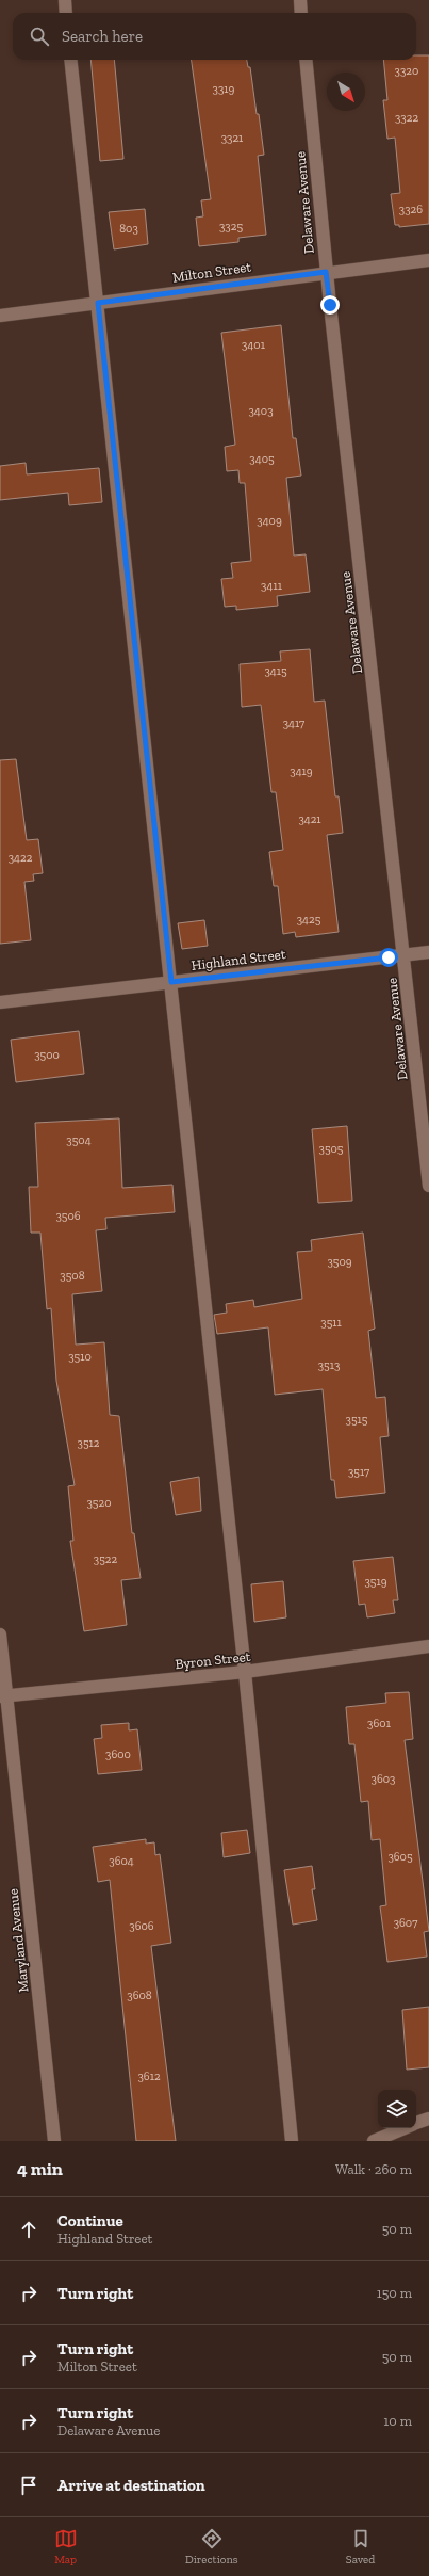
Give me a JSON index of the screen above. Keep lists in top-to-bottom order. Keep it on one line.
{"streets":{"street":["Delaware Avenue","Milton Street","Highland Street","Byron Street","Maryland Avenue"]},"crossings":[["Delaware Avenue","Milton Street"],["Delaware Avenue","Highland Street"],["Byron Street","Maryland Avenue"]],"house_numbers":["3320","3319","3322","3321","3326","3325","803","3401","3403","3405","3409","3411","3415","3417","3419","3421","3422","3425","3500","3504","3505","3506","3509","3508","3511","3510","3513","3515","3512","3517","3520","3522","3519","3601","3600","3603","3605","3604","3607","3606","3608","3612"],"north":"bottom right","page":{"search":"Search here","heading":["4 min","Walk · 260 m"],"list":[["Continue","Highland Street","50 m"],["Turn right","150 m"],["Turn right","Milton Street","50 m"],["Turn right","Delaware Avenue","10 m"],"Arrive at destination"],"nav":["Map","Directions","Saved"]}}
